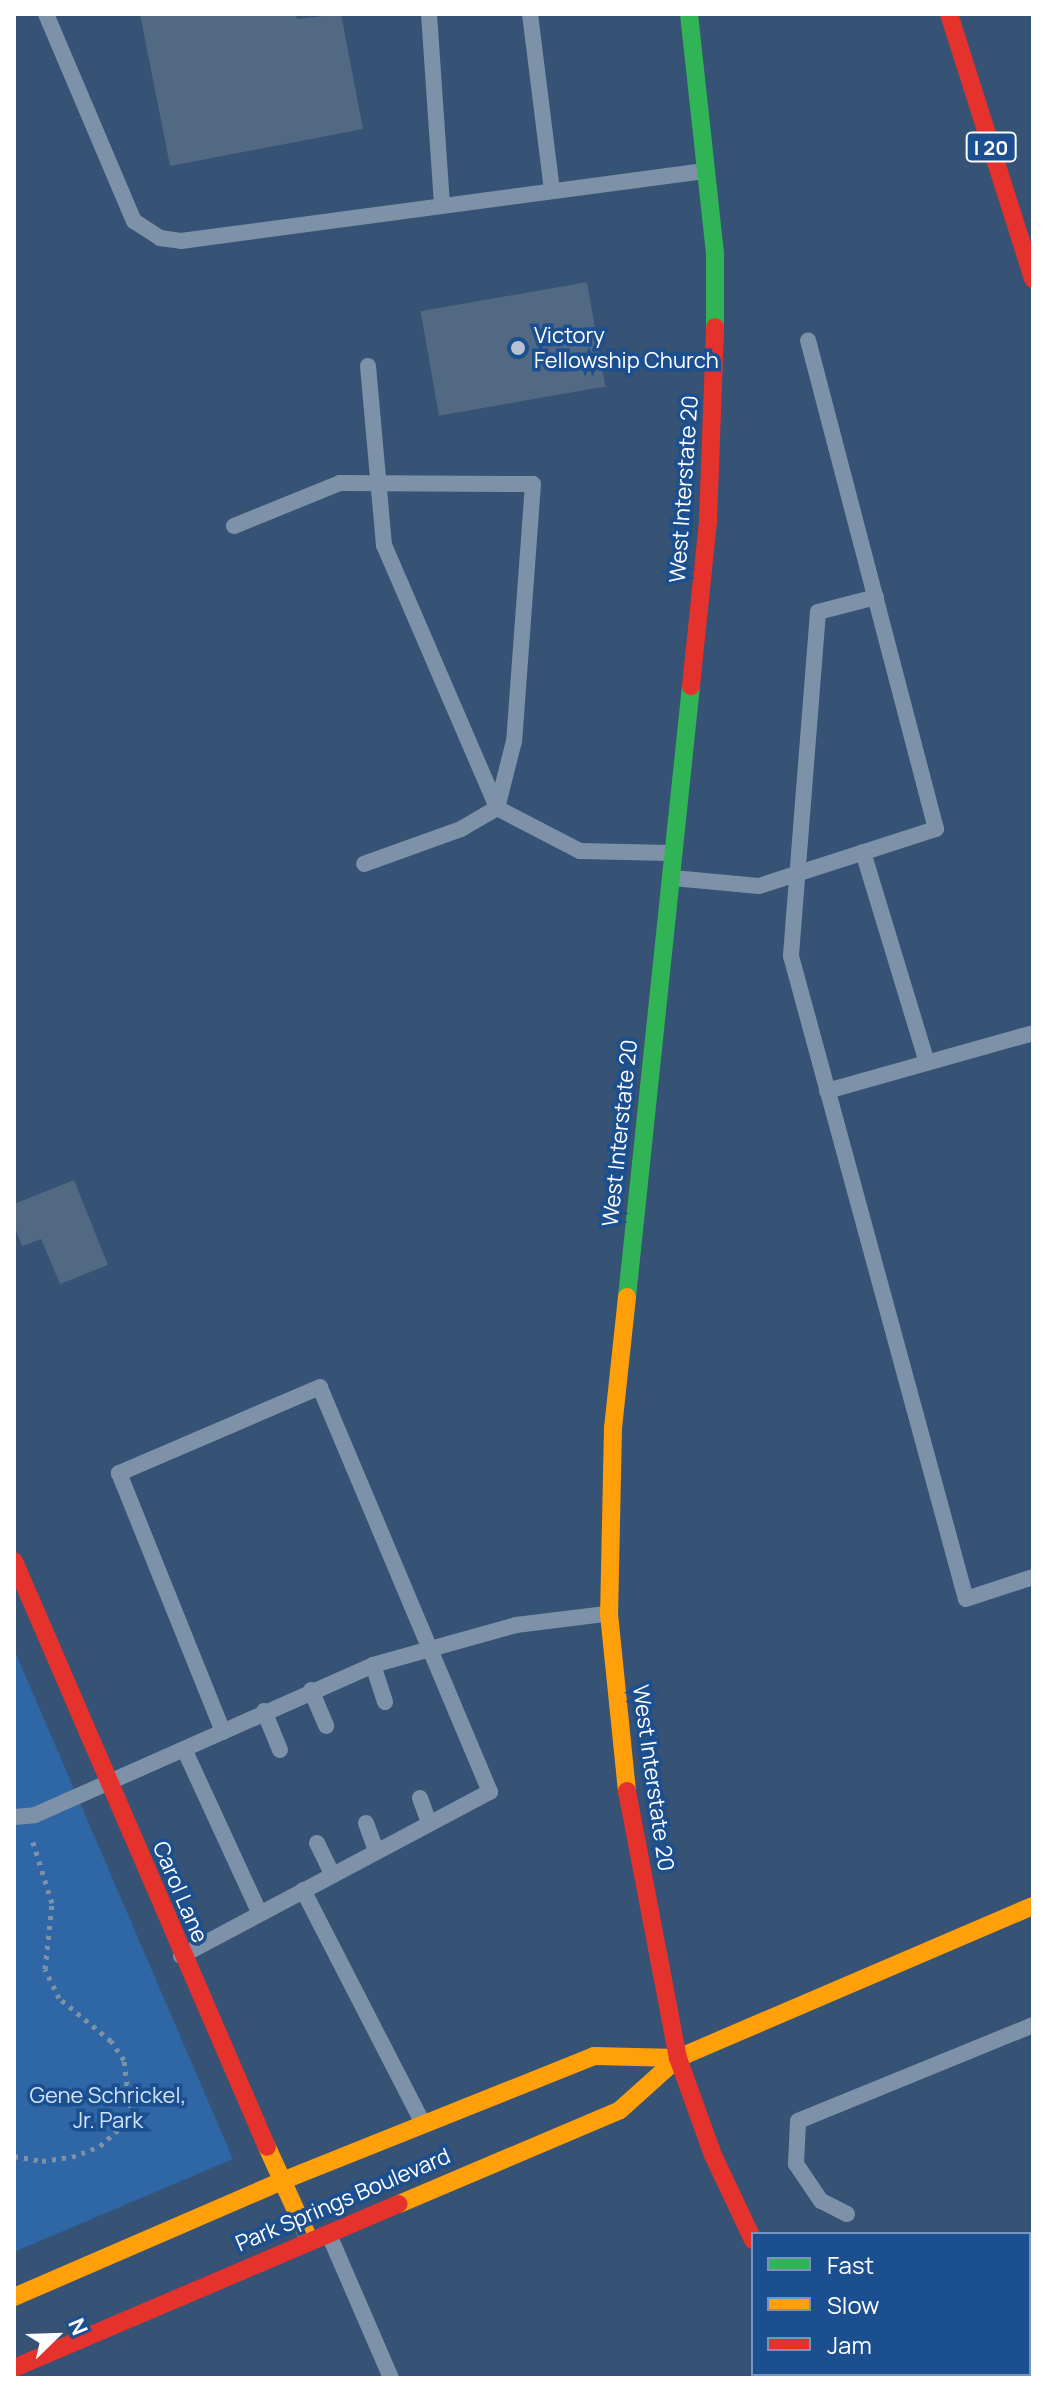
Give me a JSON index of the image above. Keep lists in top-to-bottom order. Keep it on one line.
{"streets":{"main road":["I 20","West Interstate 20","Carol Lane","Park Springs Boulevard"]},"crossings":[["West Interstate 20","Park Springs Boulevard"],["Carol Lane","Park Springs Boulevard"]],"parks":["Gene Schrickel, Jr. Park"],"places":["Victory Fellowship Church"],"legend":["Fast","Slow","Jam"],"north":"top right"}
